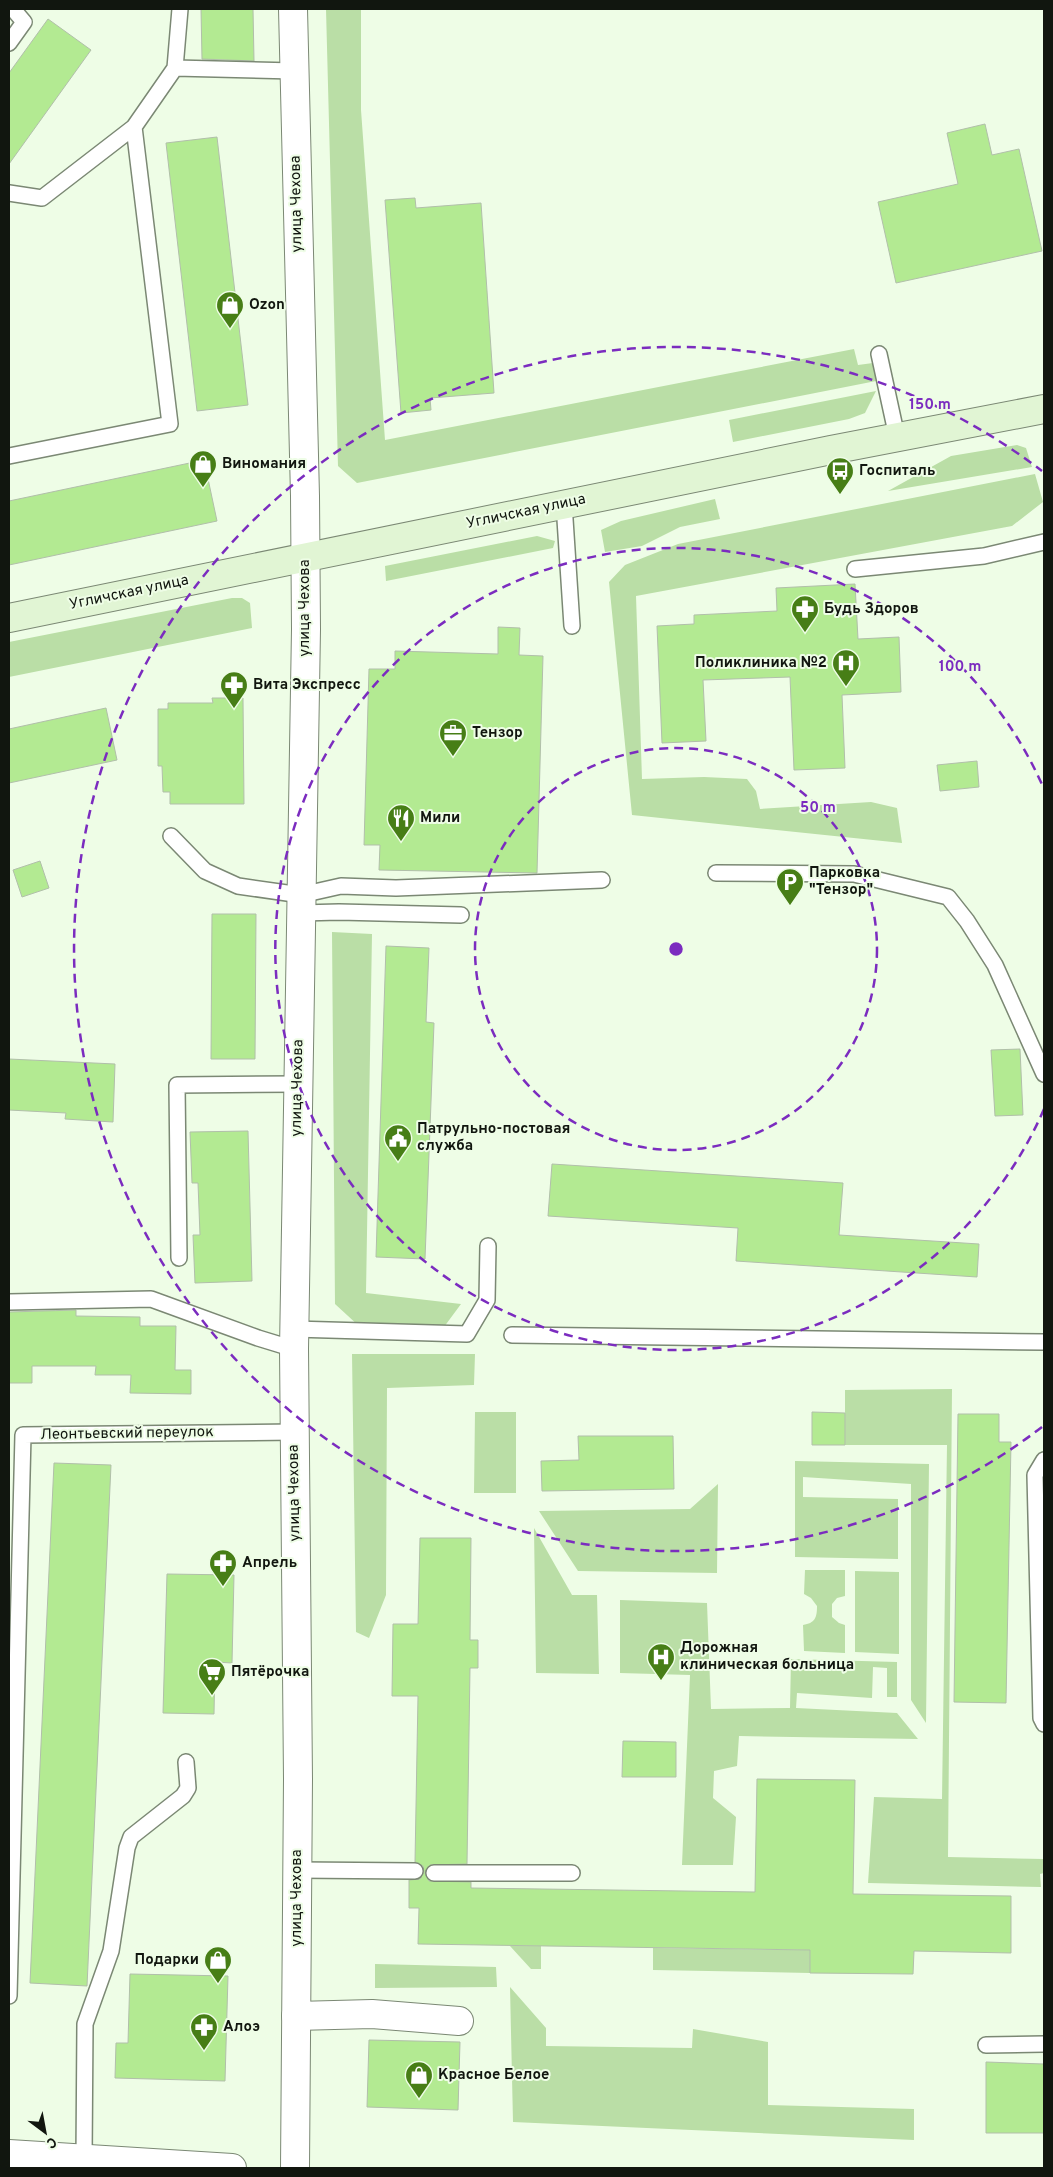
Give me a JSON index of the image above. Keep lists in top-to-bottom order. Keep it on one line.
{"streets":{"main road":["Угличская улица"],"street":["улица Чехова"],"lane":["Леонтьевский переулок"]},"crossings":[["улица Чехова","Угличская улица"],["улица Чехова","Леонтьевский переулок"]],"places":{"shop":["Ozon","Виномания","Подарки","Красное Белое"],"bus stop":["Госпиталь"],"pharmacy":["Будь Здоров","Вита Экспресс","Апрель","Алоэ"],"hospital":["Поликлиника №2","Дорожная клиническая больница"],"office":["Тензор"],"restaurant":["Мили"],"parking":["Парковка \"Тензор\""],"public building":["Патрульно-постовая служба"],"supermarket":["Пятёрочка"]},"north":"bottom right","rings":["150 m","100 m","50 m"]}
